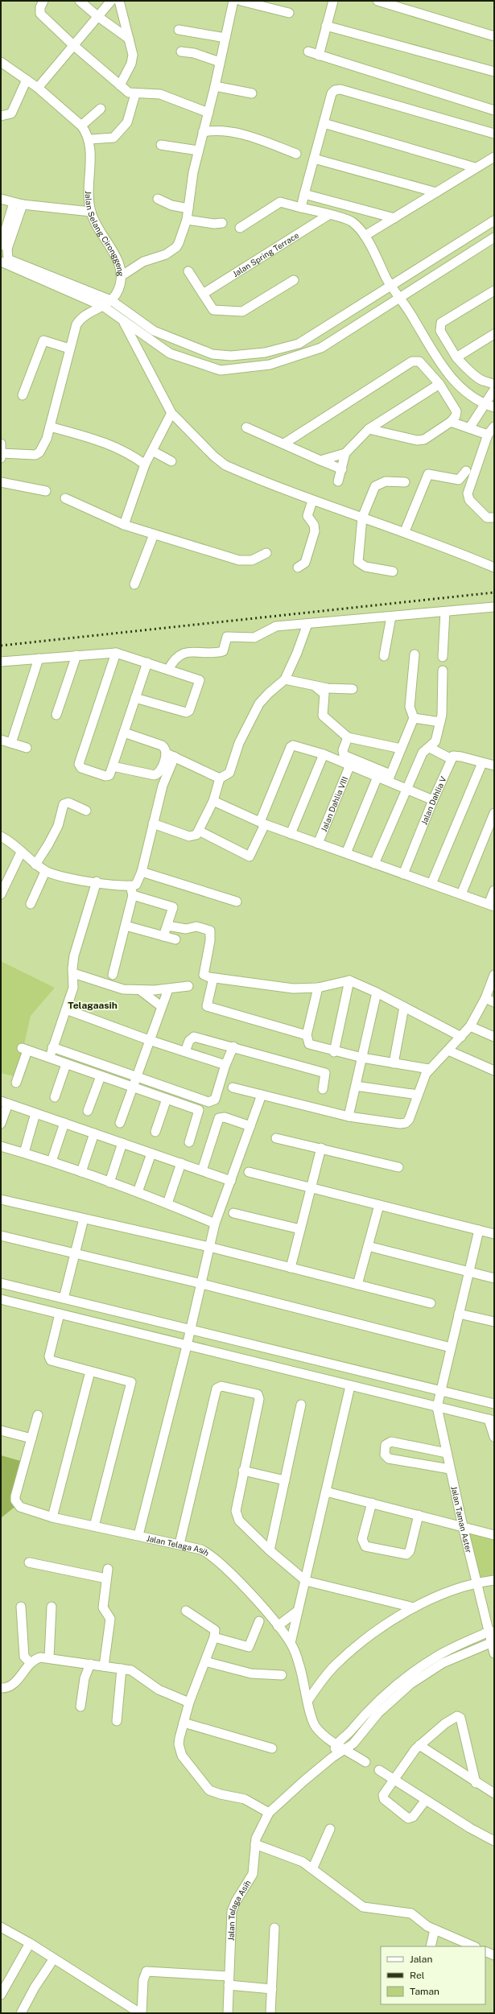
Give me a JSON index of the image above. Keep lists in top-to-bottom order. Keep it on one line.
{"streets":{"street":["Jalan Selang Cironggeng","Jalan Spring Terrace","Jalan Dahlia V","Jalan Dahlia VIII","Jalan Taman Aster","Jalan Telaga Asih"]},"districts":["Telagaasih"],"legend":["Jalan","Rel","Taman"]}
